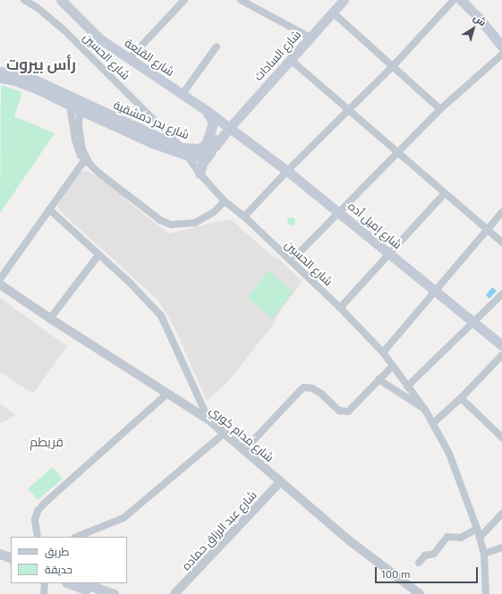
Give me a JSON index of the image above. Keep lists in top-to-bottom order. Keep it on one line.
{"streets":{"main road":["شارع السادات","شارع القلعة","شارع بدر دمشقية","شارع إميل أده"],"street":["شارع الحسين","شارع مدام كوري","شارع عبد الرزاق حماده"]},"crossings":[["شارع السادات","شارع القلعة"],["شارع السادات","شارع بدر دمشقية"],["شارع السادات","شارع إميل أده"],["شارع الحسين","شارع بدر دمشقية"],["شارع القلعة","شارع بدر دمشقية"],["شارع القلعة","شارع إميل أده"],["شارع بدر دمشقية","شارع إميل أده"],["شارع مدام كوري","شارع عبد الرزاق حماده"]],"districts":["رأس بيروت","قريطم"],"legend":["طريق","حديقة"],"scale_bar":"100 m","north":"top right"}
